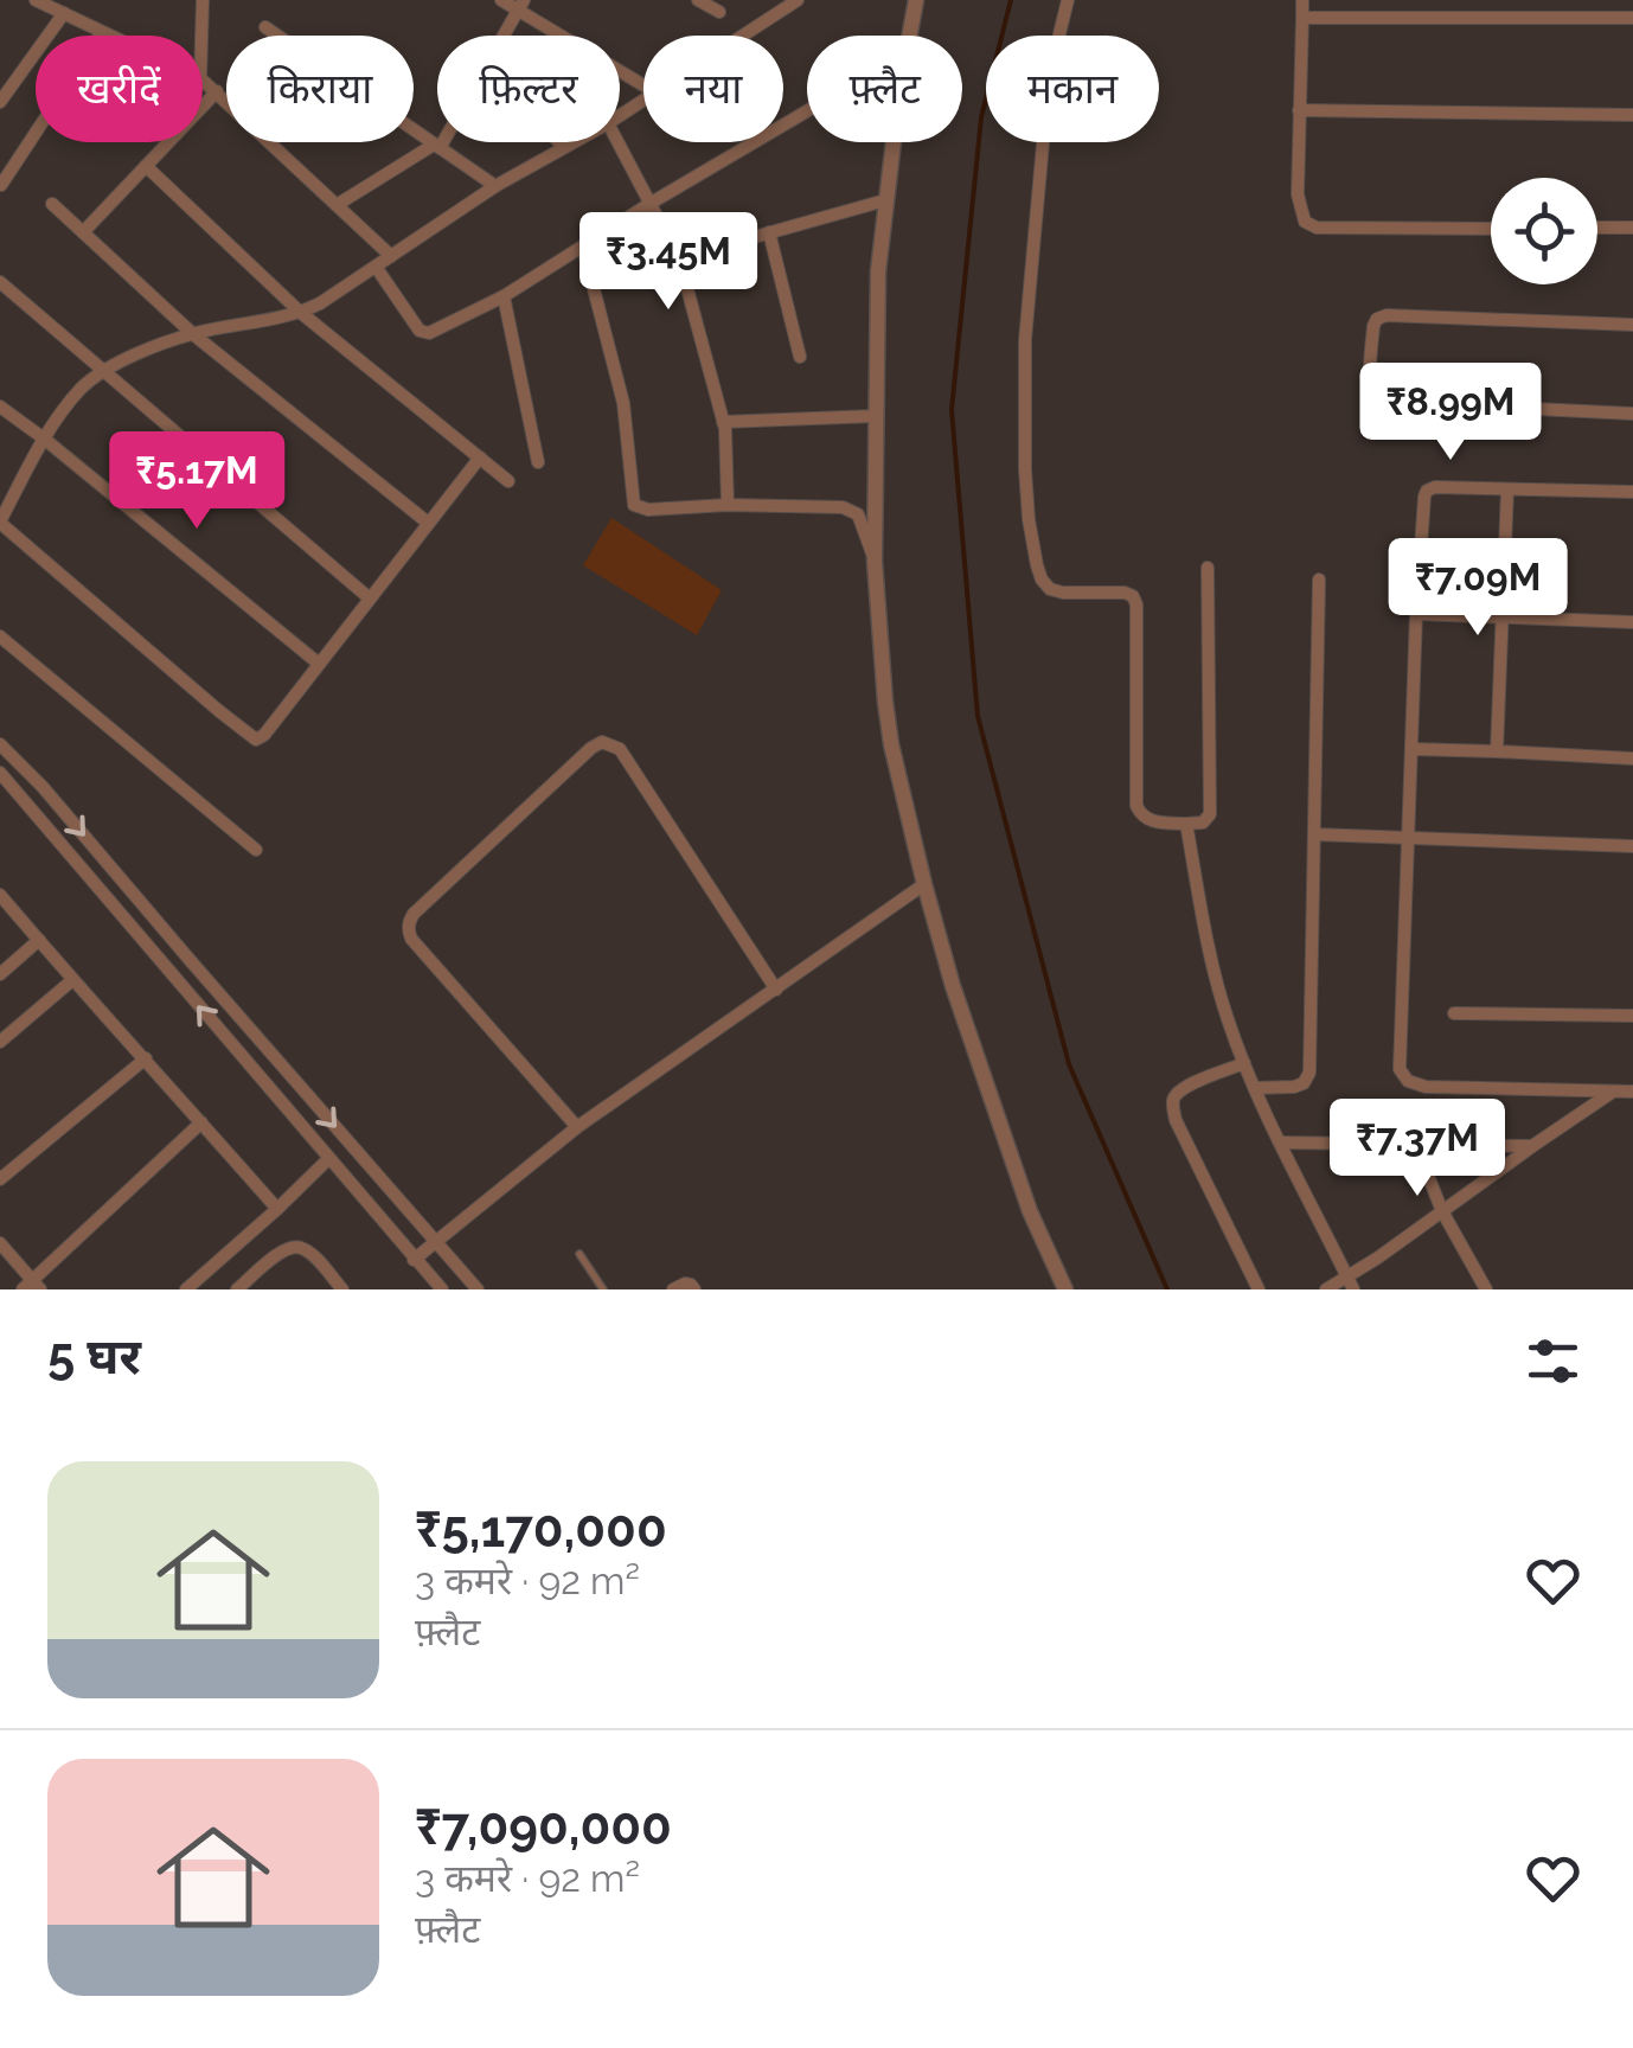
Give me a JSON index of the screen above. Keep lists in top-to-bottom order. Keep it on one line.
{"page":{"chip":["खरीदें","किराया","फ़िल्टर","नया","फ़्लैट","मकान"],"price":["₹3.45M","₹8.99M","₹5.17M","₹7.09M","₹7.37M"],"heading":"5 घर","list":[{"name":"₹5,170,000","note":"3 कमरे · 92 m² · फ़्लैट"},{"name":"₹7,090,000","note":"3 कमरे · 92 m² · फ़्लैट"}]}}
